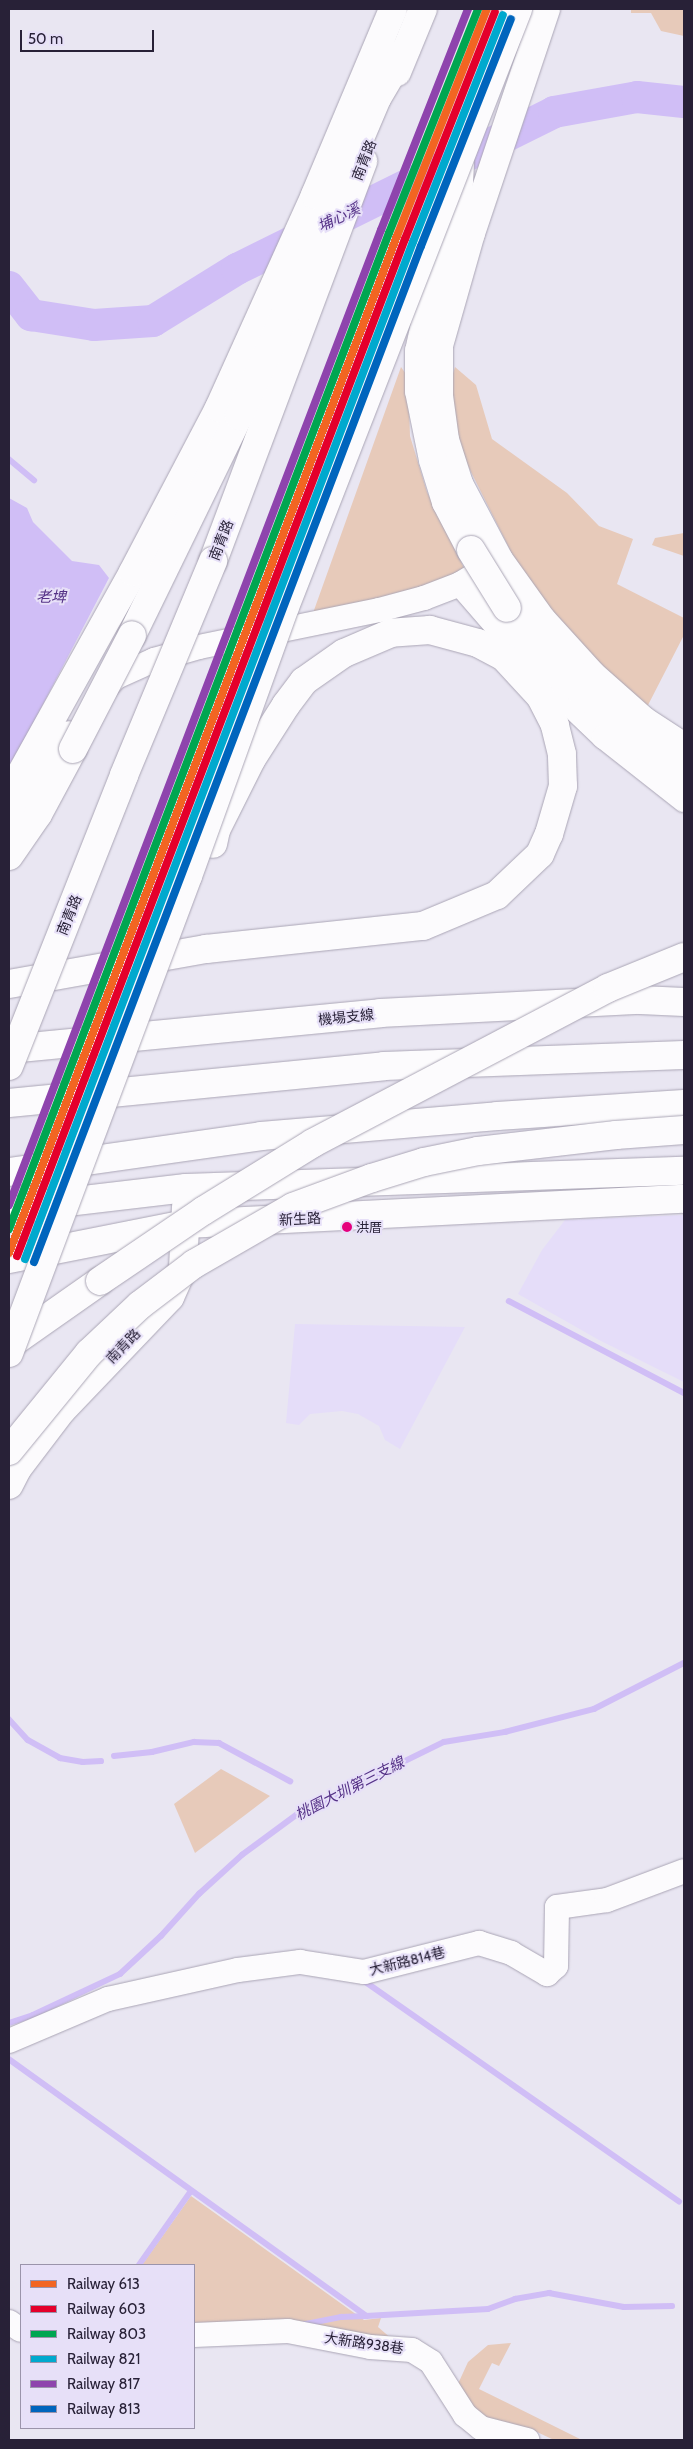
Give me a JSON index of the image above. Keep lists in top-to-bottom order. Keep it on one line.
{"streets":{"main road":["南青路","機場支線","新生路"],"street":["大新路814巷","大新路938巷"]},"crossings":[["南青路","新生路"]],"water":["埔心溪","老埤","桃園大圳第三支線"],"places":["洪厝"],"lines":["rail line 613","rail line 803","rail line 817","rail line 603","rail line 821","rail line 813"],"legend":["Railway 613","Railway 603","Railway 803","Railway 821","Railway 817","Railway 813"],"scale_bar":"50 m"}
